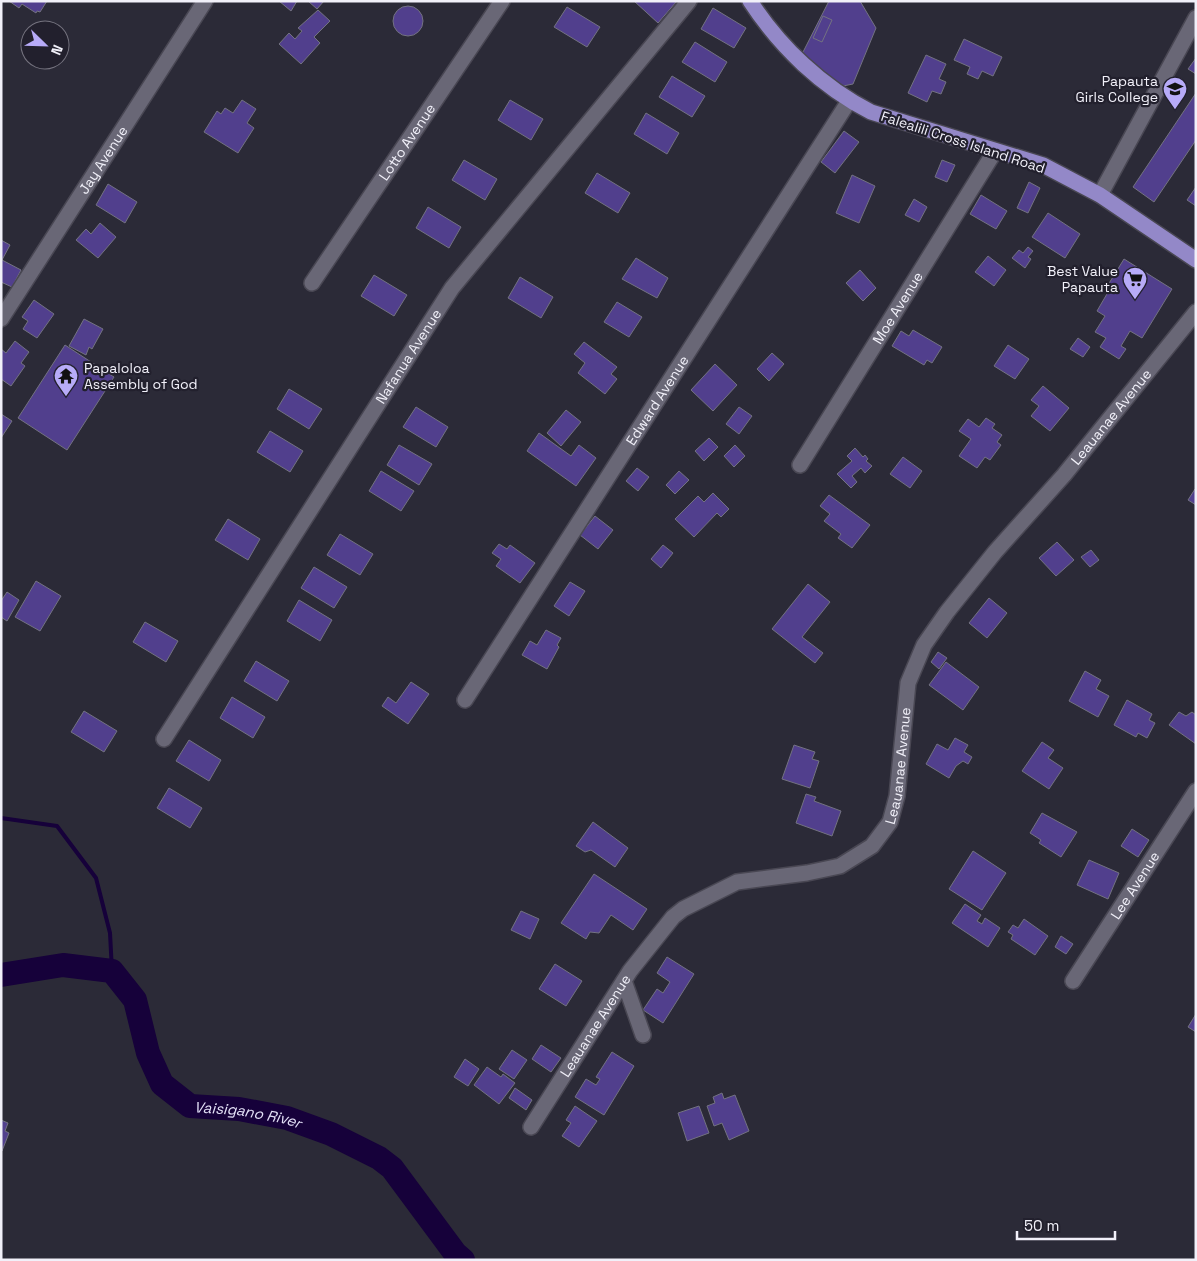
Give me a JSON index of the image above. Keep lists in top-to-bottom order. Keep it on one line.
{"streets":{"main road":["Falealili Cross Island Road"],"street":["Lotto Avenue","Jay Avenue","Moe Avenue","Nafanua Avenue","Edward Avenue","Leauanae Avenue","Lee Avenue"]},"crossings":[["Falealili Cross Island Road","Moe Avenue"],["Falealili Cross Island Road","Edward Avenue"]],"water":["Vaisigano River"],"places":{"school or university":["Papauta Girls College"],"supermarket":["Best Value Papauta"],"temple":["Papaloloa Assembly of God"]},"scale_bar":"50 m","north":"bottom right"}
